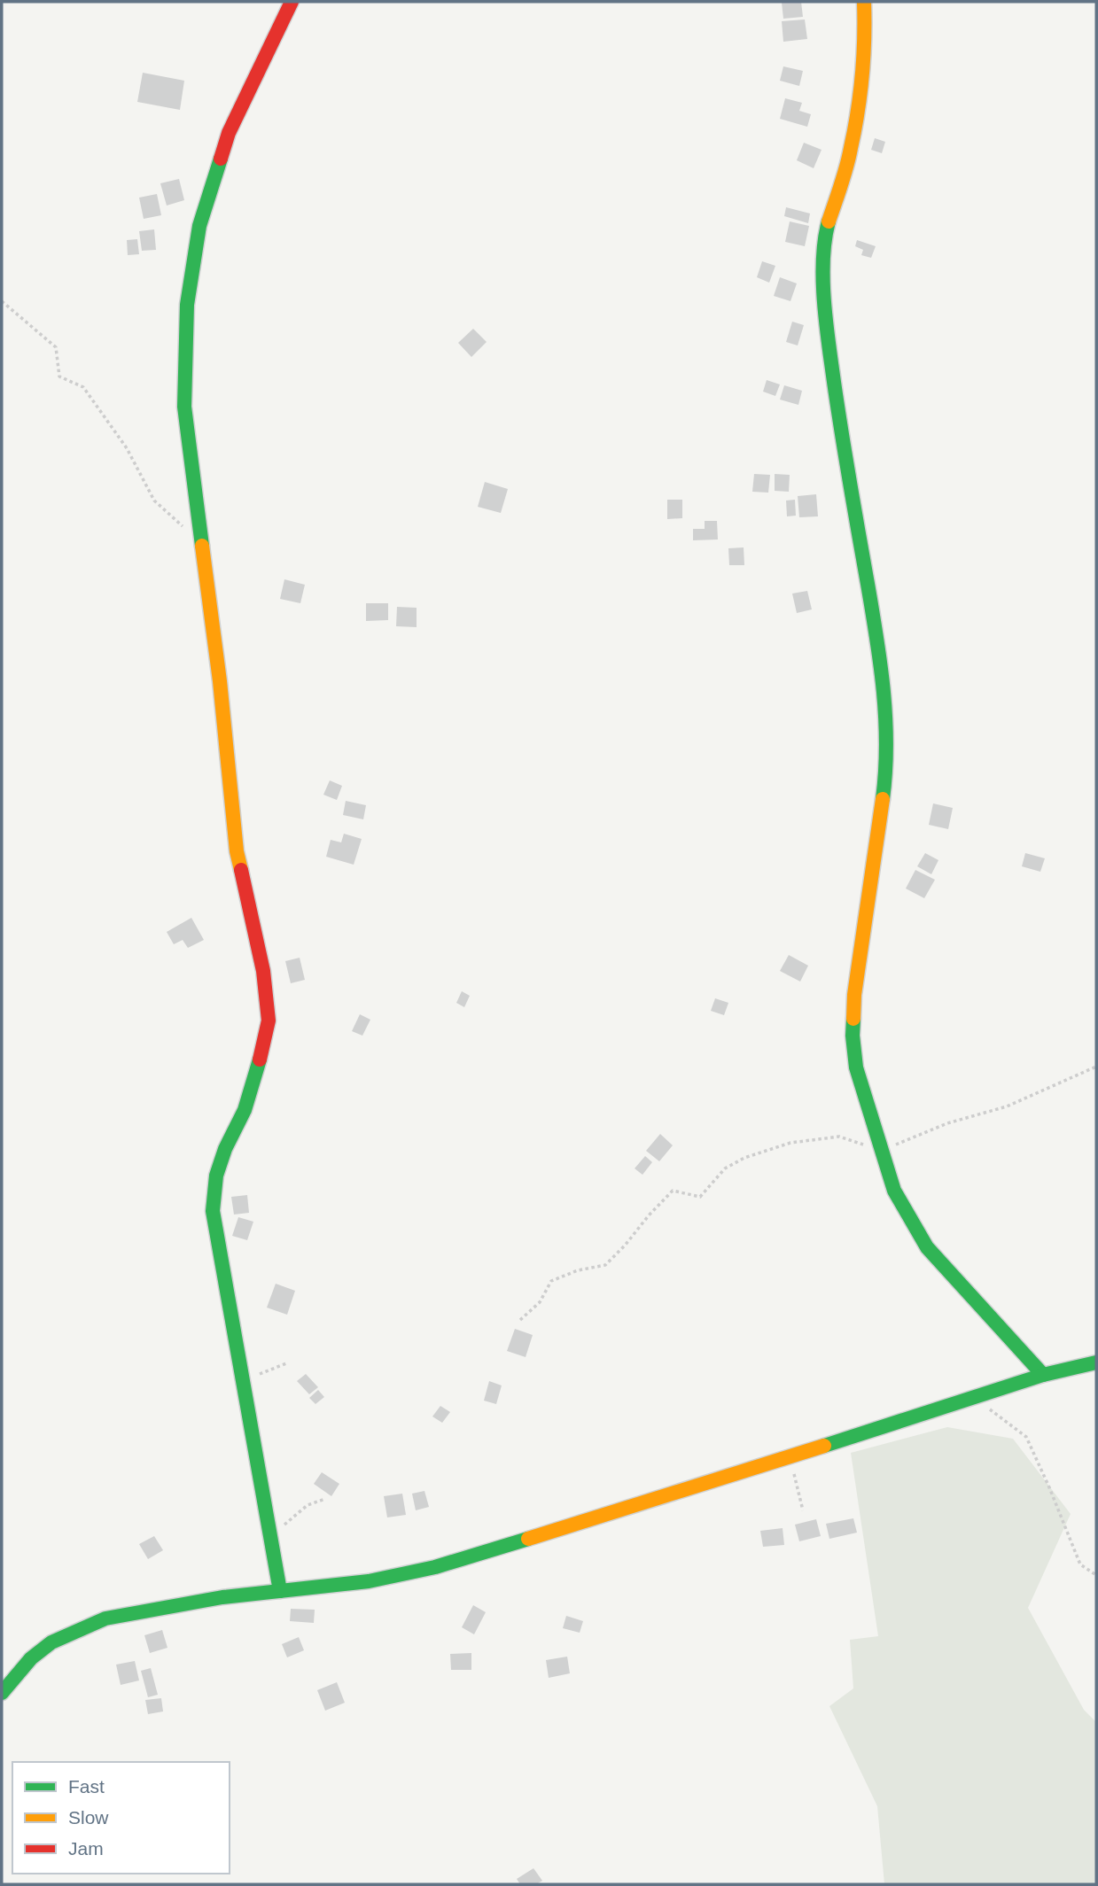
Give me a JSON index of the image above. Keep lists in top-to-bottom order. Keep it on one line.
{"legend":["Fast","Slow","Jam"]}
